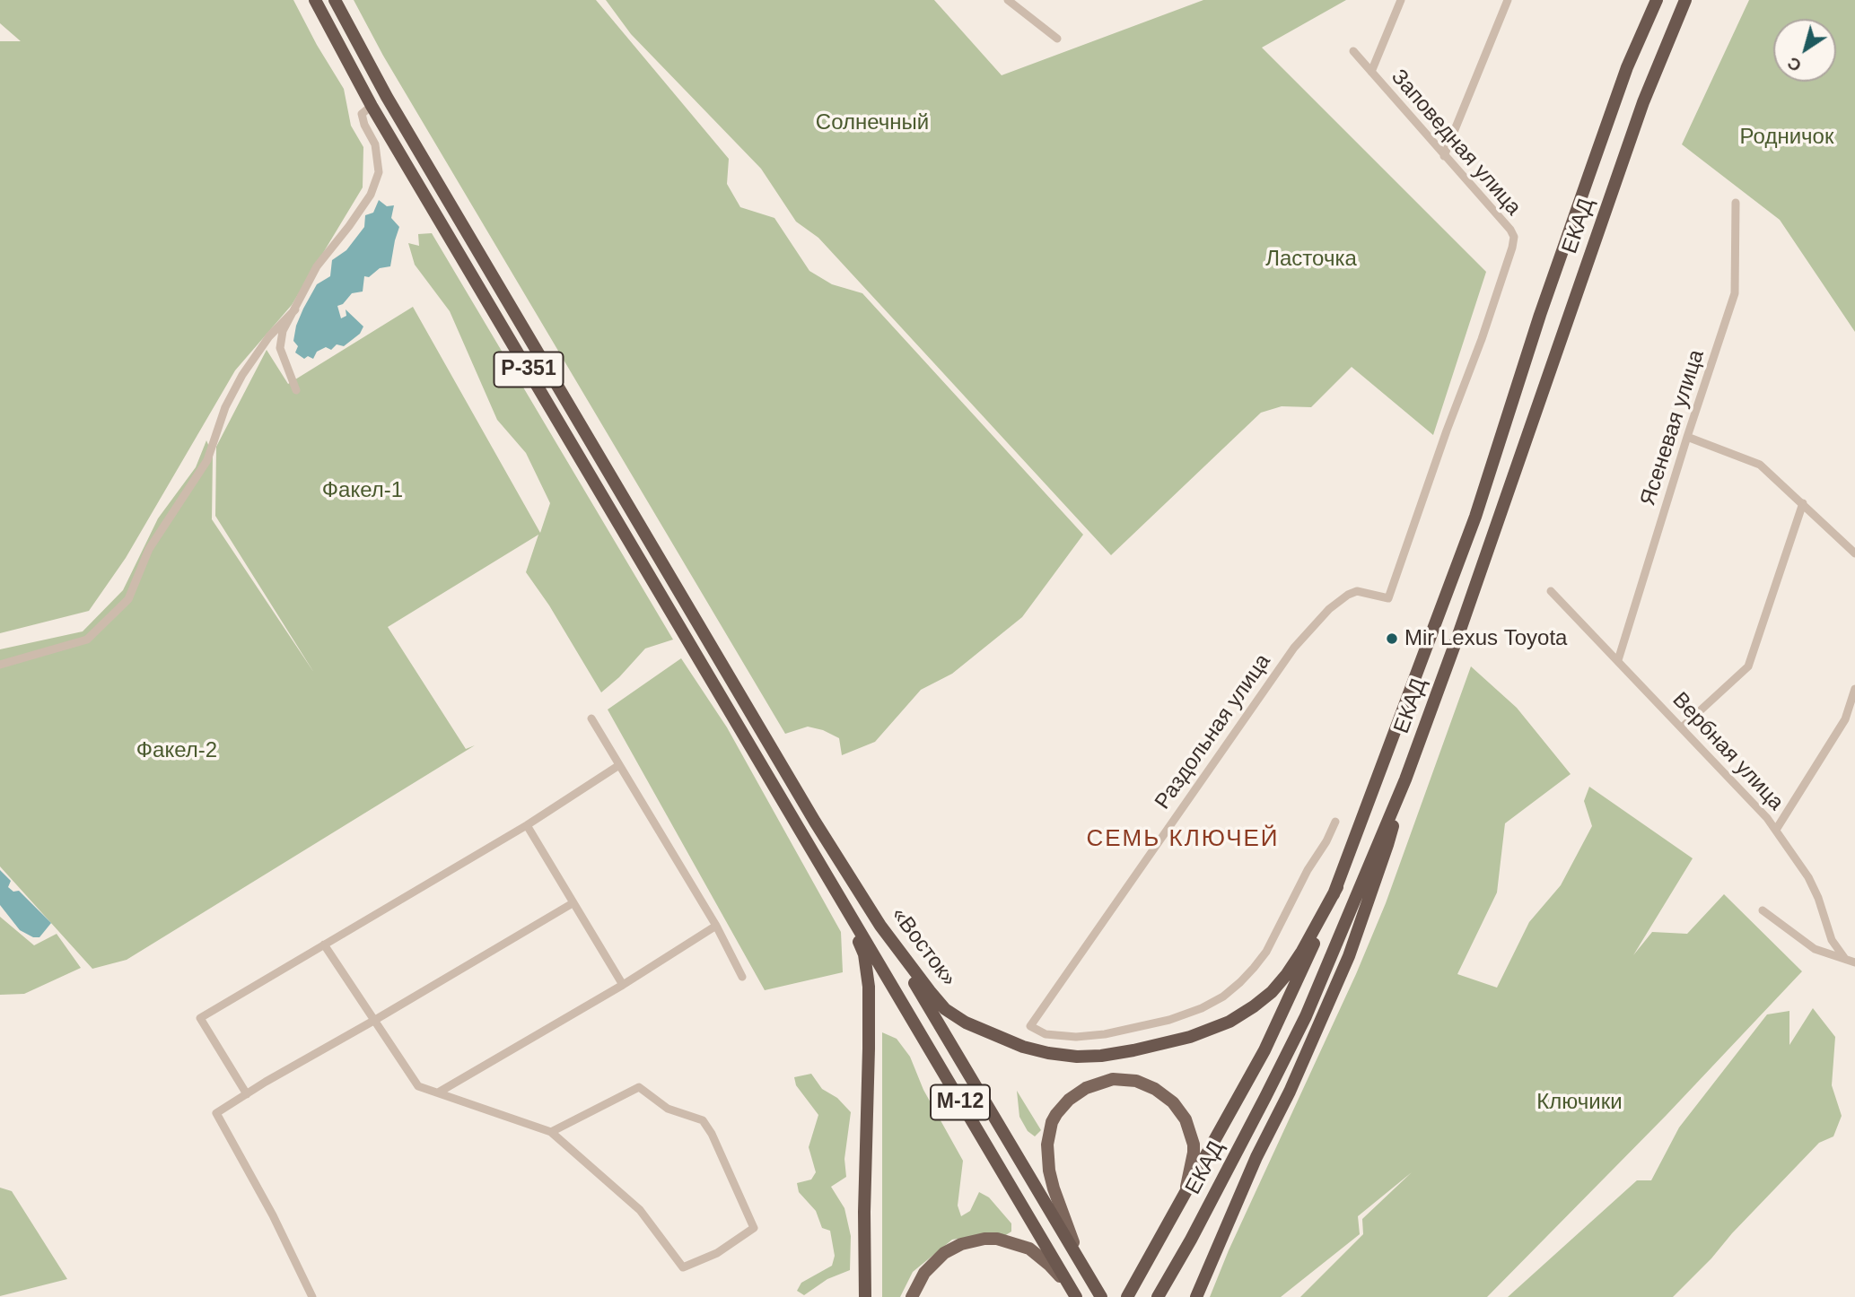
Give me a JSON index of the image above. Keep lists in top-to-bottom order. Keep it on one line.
{"streets":{"highway":["ЕКАД","Р-351","«Восток»","М-12"],"street":["Заповедная улица","Ясеневая улица","Раздольная улица","Вербная улица"]},"crossings":[["Заповедная улица","Раздольная улица"],["ЕКАД","«Восток»"],["Р-351","«Восток»"],["Ясеневая улица","Вербная улица"]],"districts":["СЕМЬ КЛЮЧЕЙ"],"parks":["Солнечный","Родничок","Ласточка","Факел-1","Факел-2","Ключики"],"places":["Mir Lexus Toyota"],"north":"bottom left"}
